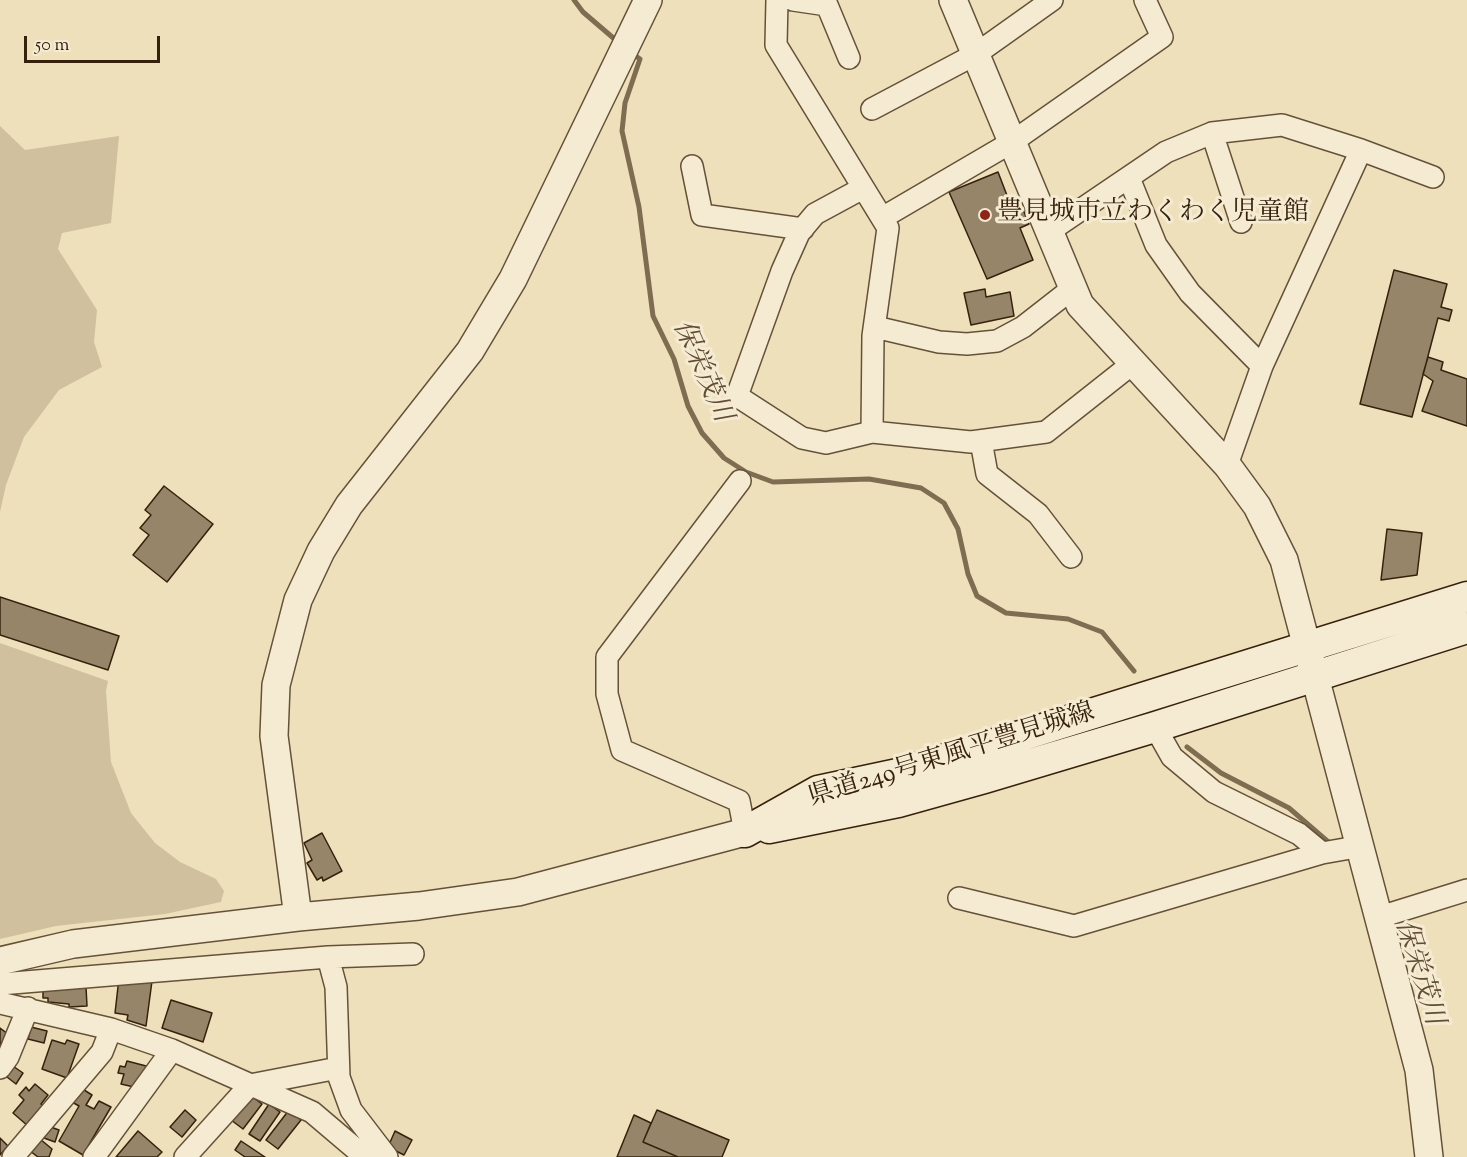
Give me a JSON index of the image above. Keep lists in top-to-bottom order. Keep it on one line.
{"streets":{"main road":["県道249号東風平豊見城線"]},"water":["保栄茂川"],"places":["豊見城市立わくわく児童館"],"scale_bar":"50 m"}
